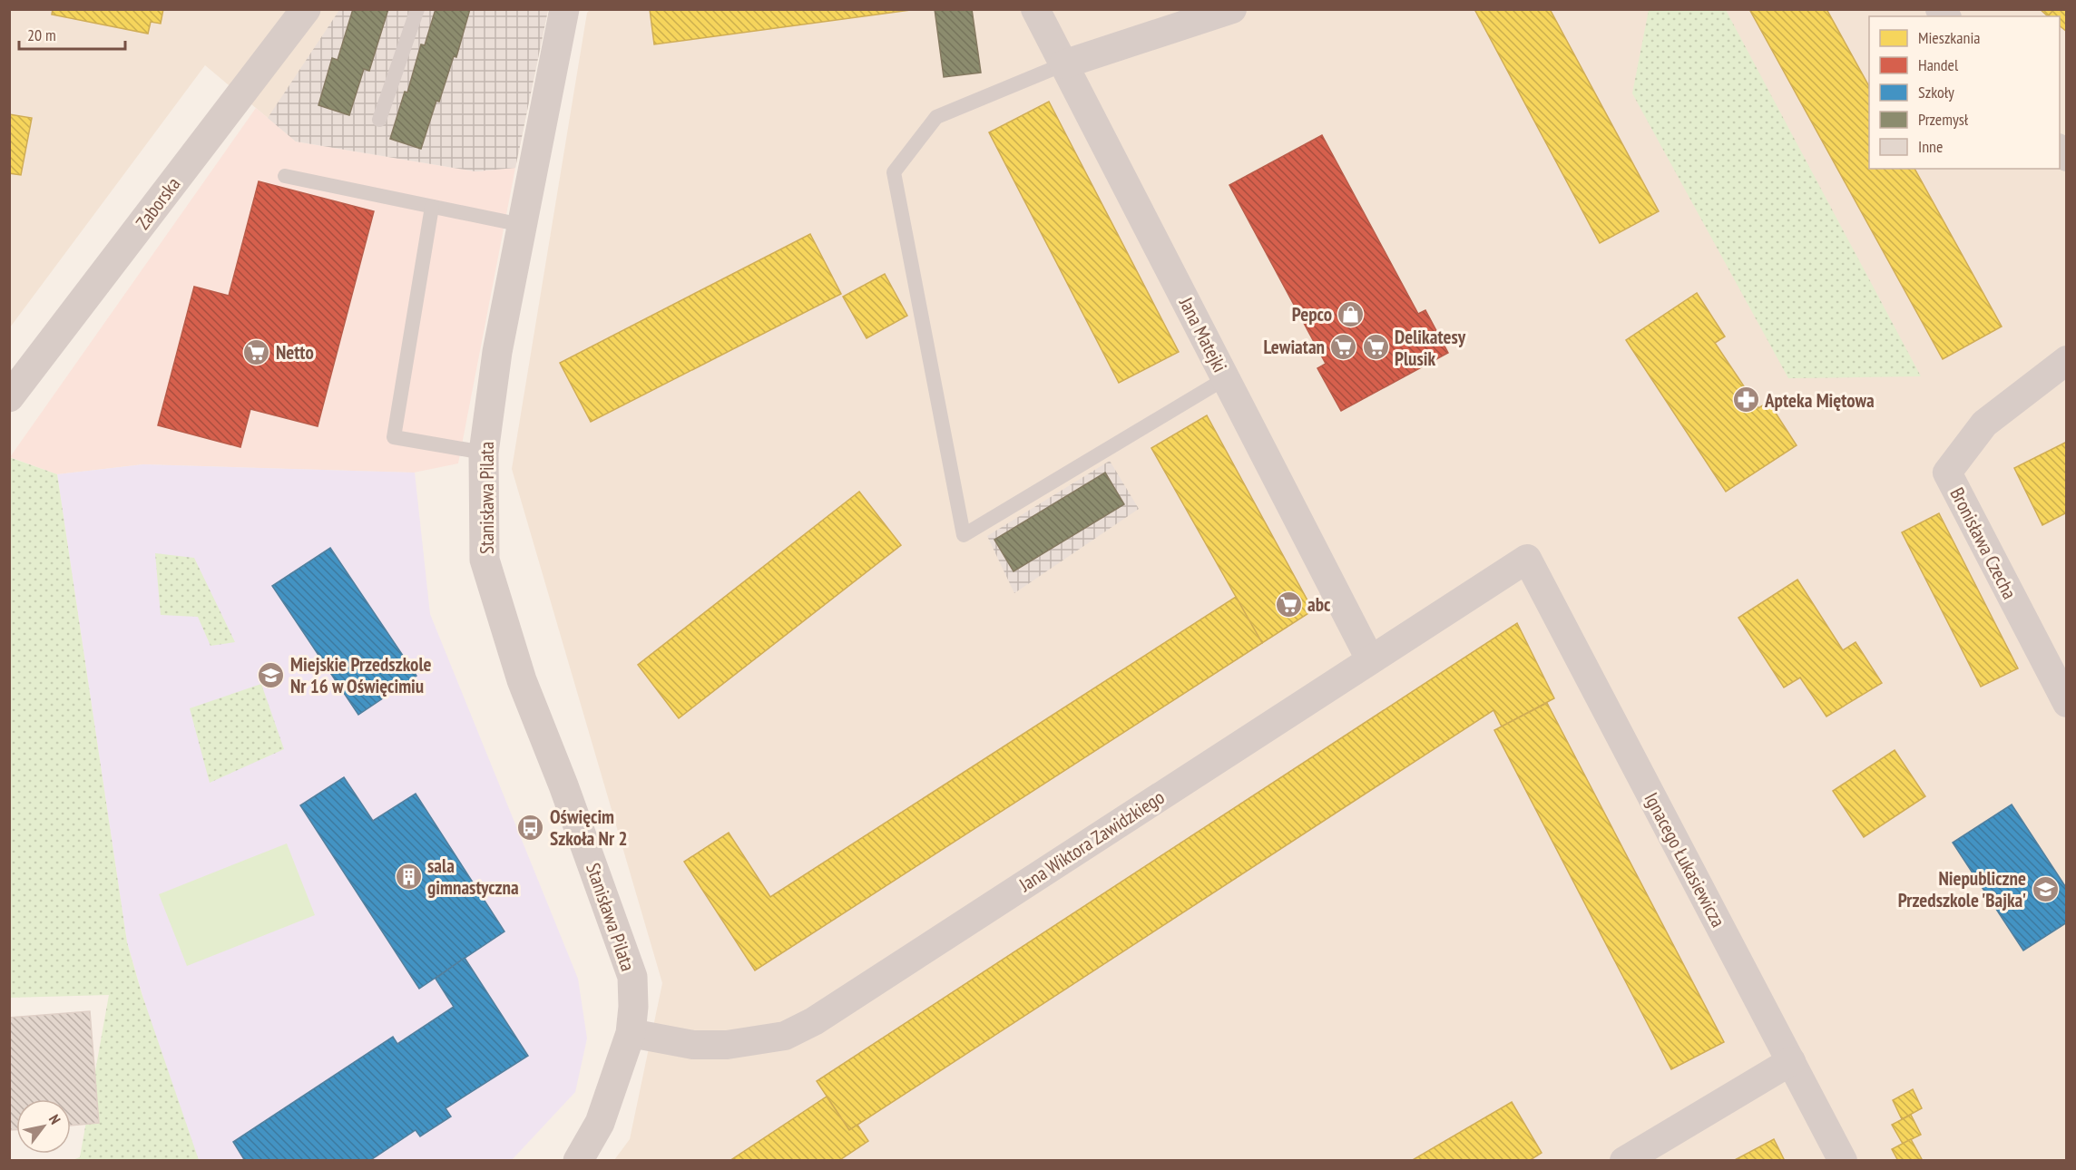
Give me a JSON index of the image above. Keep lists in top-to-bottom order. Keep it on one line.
{"streets":{"street":["Zaborska","Jana Matejki","Stanisława Pilata","Bronisława Czecha","Jana Wiktora Zawidzkiego","Ignacego Łukasiewicza"]},"crossings":[["Jana Matejki","Jana Wiktora Zawidzkiego"],["Stanisława Pilata","Jana Wiktora Zawidzkiego"],["Jana Wiktora Zawidzkiego","Ignacego Łukasiewicza"]],"places":{"shop":["Pepco"],"supermarket":["Lewiatan","Delikatesy Plusik","Netto","abc"],"pharmacy":["Apteka Miętowa"],"school or university":["Miejskie Przedszkole Nr 16 w Oświęcimiu","Niepubliczne Przedszkole 'Bajka'"],"bus stop":["Oświęcim Szkoła Nr 2"],"building":["sala gimnastyczna"]},"legend":["Mieszkania","Handel","Szkoły","Przemysł","Inne"],"scale_bar":"20 m","north":"top right"}
